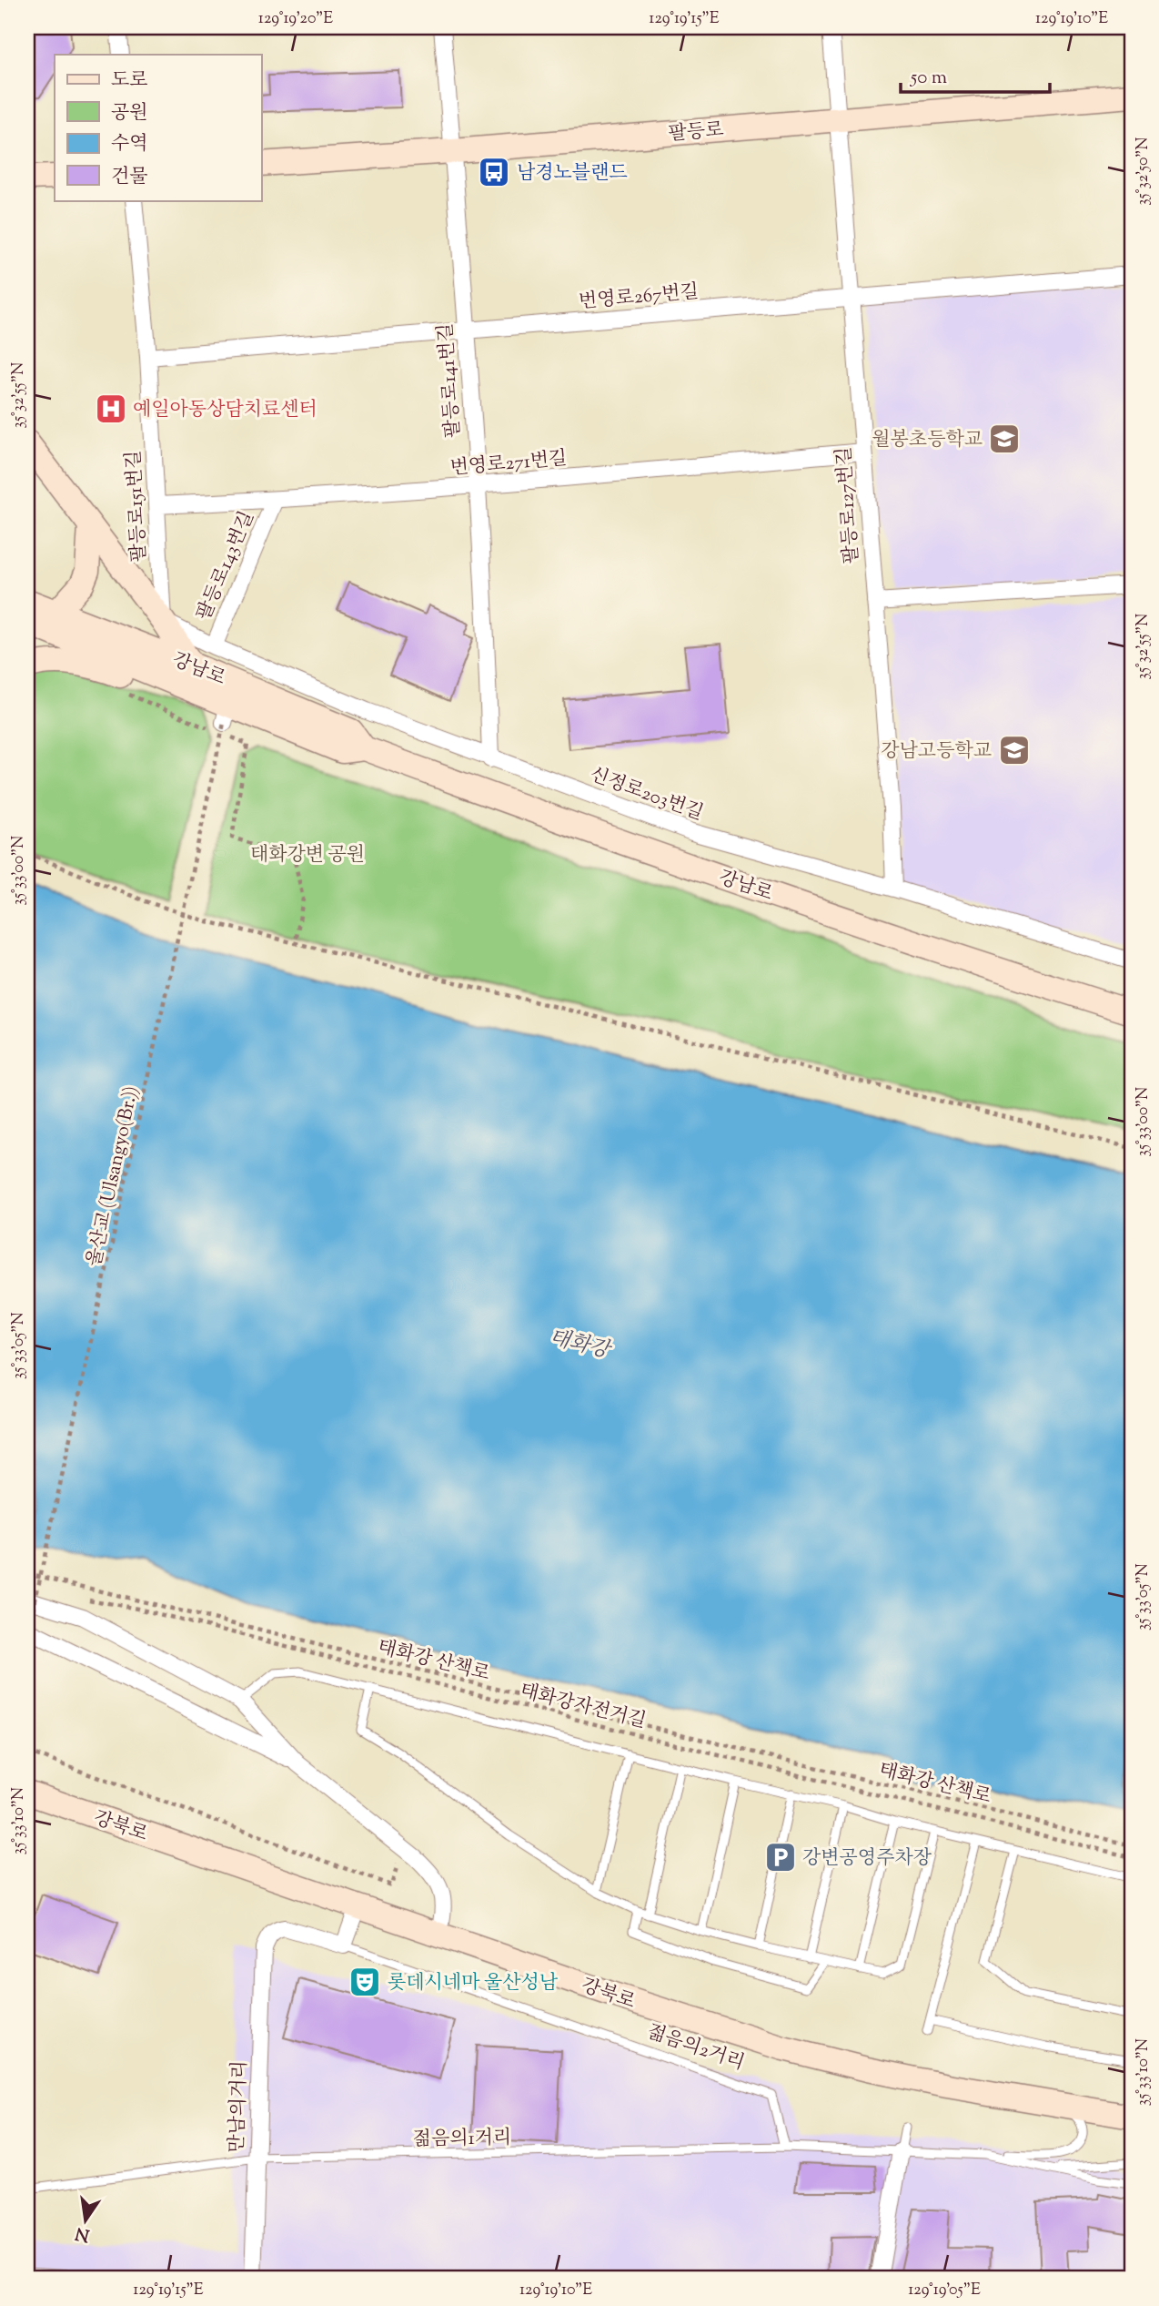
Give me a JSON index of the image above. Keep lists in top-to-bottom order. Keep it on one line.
{"streets":{"main road":["팔등로","강남로","강북로"],"street":["번영로267번길","팔등로141번길","번영로271번길","팔등로127번길","팔등로151번길","팔등로143번길","신정로203번길","젊음의2거리","만남의거리"],"lane":["젊음의1거리"],"path":["울산교 (Ulsangyo(Br.))","태화강 산책로","태화강자전거길"]},"crossings":[["팔등로","팔등로141번길"],["팔등로","팔등로127번길"],["번영로267번길","팔등로141번길"],["번영로267번길","팔등로127번길"],["번영로267번길","팔등로151번길"],["팔등로141번길","번영로271번길"],["팔등로141번길","신정로203번길"],["번영로271번길","팔등로127번길"],["번영로271번길","팔등로151번길"],["번영로271번길","팔등로143번길"],["팔등로127번길","신정로203번길"],["팔등로151번길","신정로203번길"],["팔등로143번길","신정로203번길"],["강남로","울산교 (Ulsangyo(Br.))"],["젊음의2거리","만남의거리"],["젊음의2거리","젊음의1거리"],["만남의거리","젊음의1거리"]],"water":["태화강"],"parks":["태화강변 공원"],"places":{"bus stop":["남경노블랜드"],"hospital":["예일아동상담치료센터"],"school or university":["월봉초등학교","강남고등학교"],"parking":["강변공영주차장"],"theatre":["롯데시네마 울산성남"]},"legend":["도로","공원","수역","건물"],"scale_bar":"50 m","north":"bottom","coordinates":["129°19'20\"E","129°19'15\"E","129°19'10\"E","35°32'50\"N","35°32'55\"N","35°33'00\"N","35°33'05\"N","35°33'10\"N","129°19'05\"E"]}
